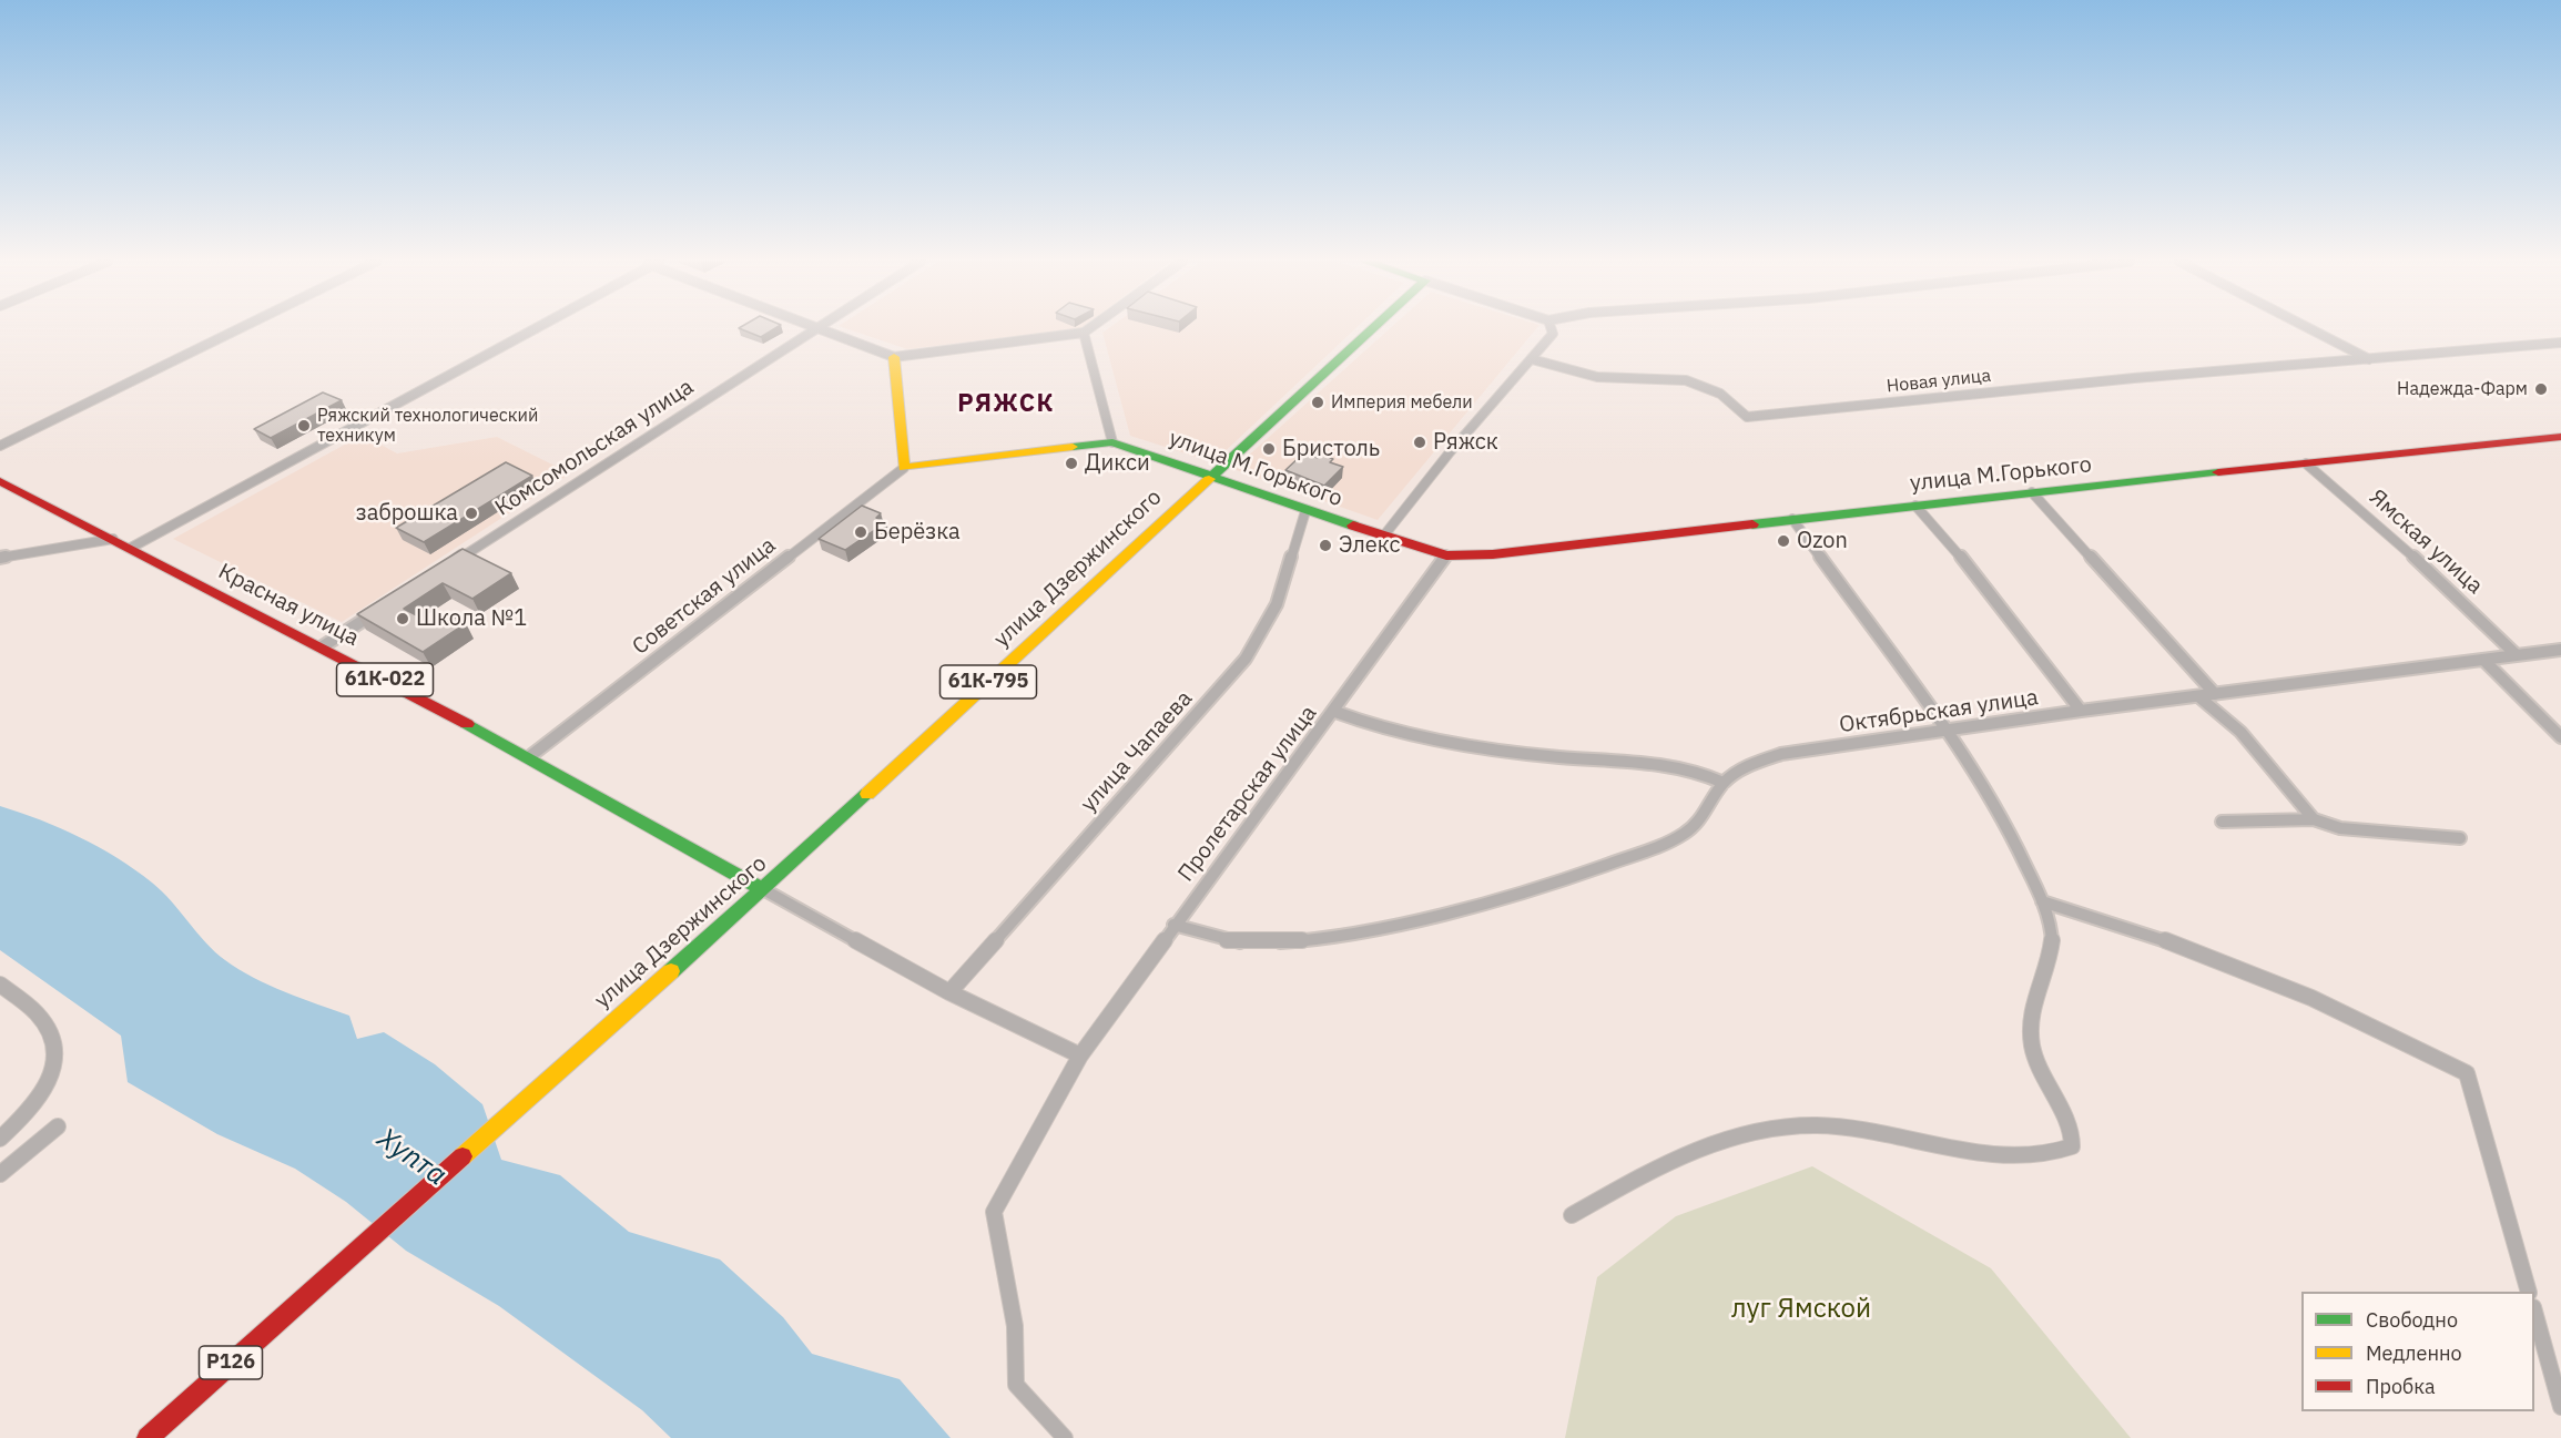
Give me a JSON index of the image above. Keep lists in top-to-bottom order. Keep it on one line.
{"streets":{"main road":["улица М.Горького","улица Дзержинского","Красная улица","61К-022","61К-795","Р126"],"street":["Новая улица","Комсомольская улица","Ямская улица","Советская улица","Октябрьская улица","улица Чапаева","Пролетарская улица"]},"crossings":[["улица М.Горького","Ямская улица"],["улица М.Горького","улица Дзержинского"],["улица М.Горького","улица Чапаева"],["улица М.Горького","Пролетарская улица"],["Ямская улица","Октябрьская улица"],["улица Дзержинского","Красная улица"],["улица Дзержинского","Р126"],["Советская улица","Красная улица"]],"districts":["РЯЖСК"],"water":["Хупта"],"parks":["луг Ямской"],"places":["Надежда-Фарм","Империя мебели","Ряжский технологический техникум","Ряжск","Бристоль","Дикси","заброшка","Берёзка","Ozon","Элекс","Школа №1"],"legend":["Свободно","Медленно","Пробка"]}
